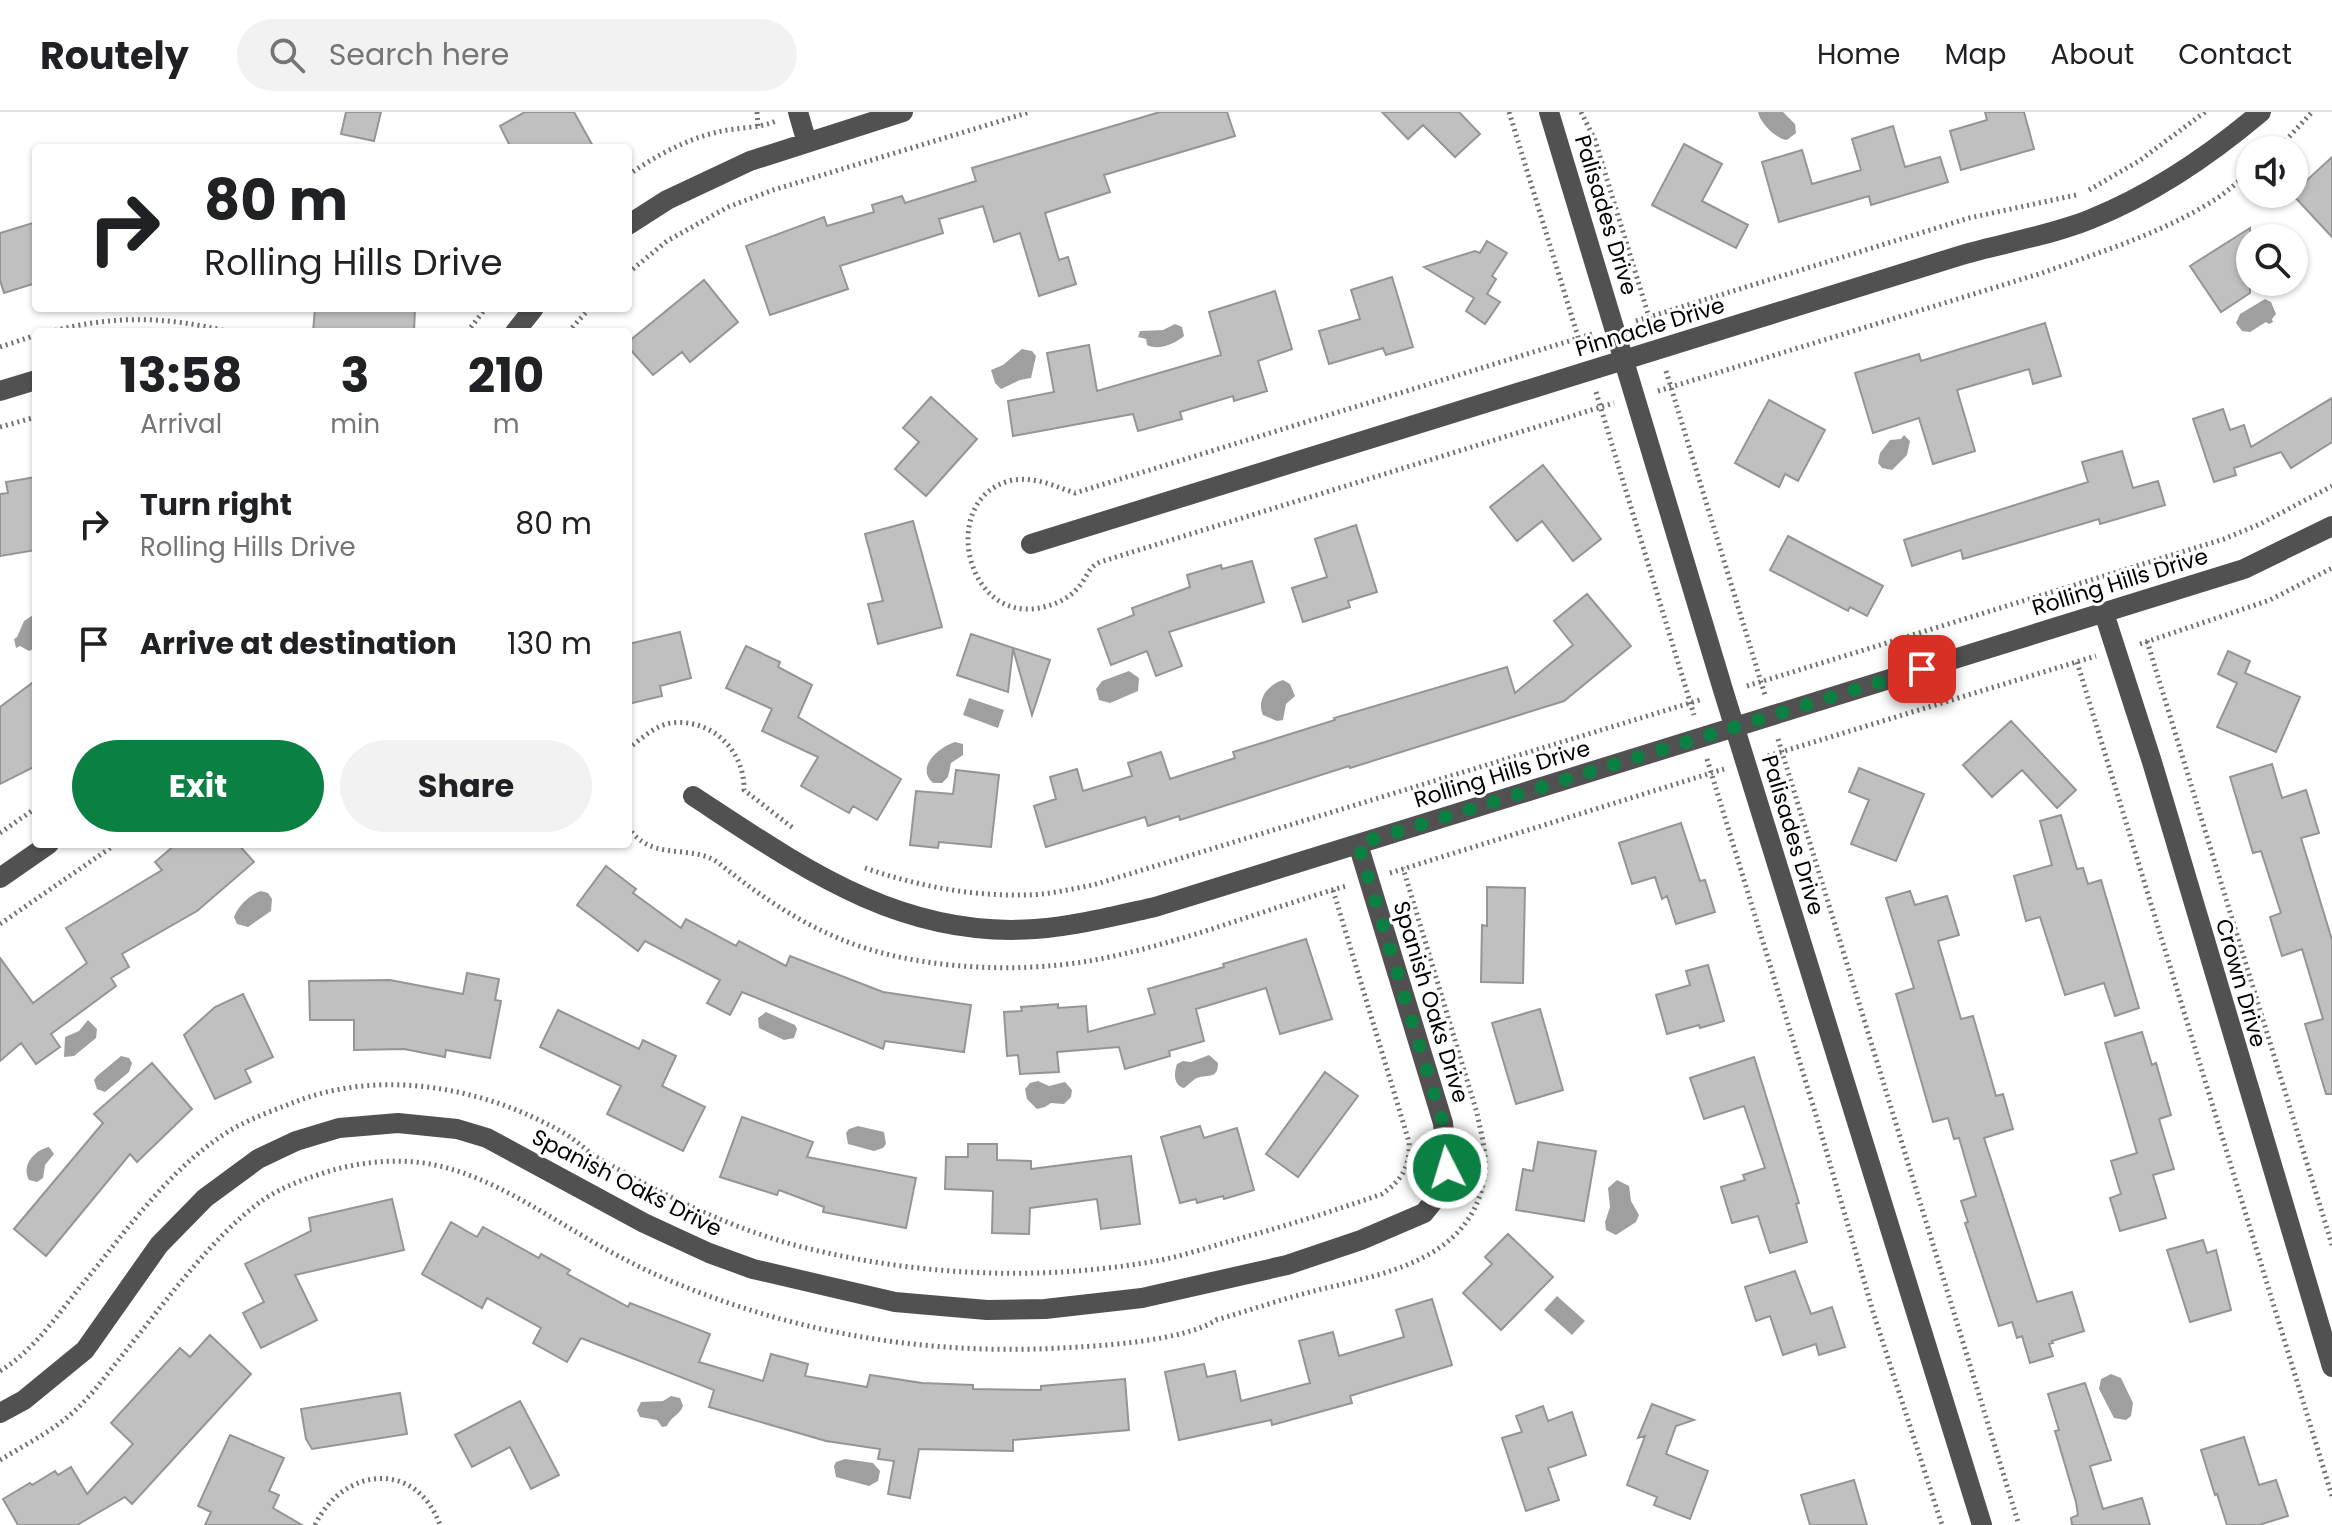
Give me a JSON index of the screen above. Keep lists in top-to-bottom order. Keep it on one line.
{"streets":{"street":["Palisades Drive","Pinnacle Drive","Rolling Hills Drive","Crown Drive","Spanish Oaks Drive"]},"crossings":[["Palisades Drive","Pinnacle Drive"],["Palisades Drive","Rolling Hills Drive"],["Rolling Hills Drive","Crown Drive"],["Rolling Hills Drive","Spanish Oaks Drive"]],"page":{"header":"Routely","search":"Search here","nav":["Home","Map","About","Contact"],"turn":["80 m","Rolling Hills Drive"],"eta":["13:58","Arrival","3","min","210","m"],"list":[{"name":"Turn right","note":"Rolling Hills Drive","value":"80 m"},{"name":"Arrive at destination","value":"130 m"}],"buttons":["Exit","Share"]}}
